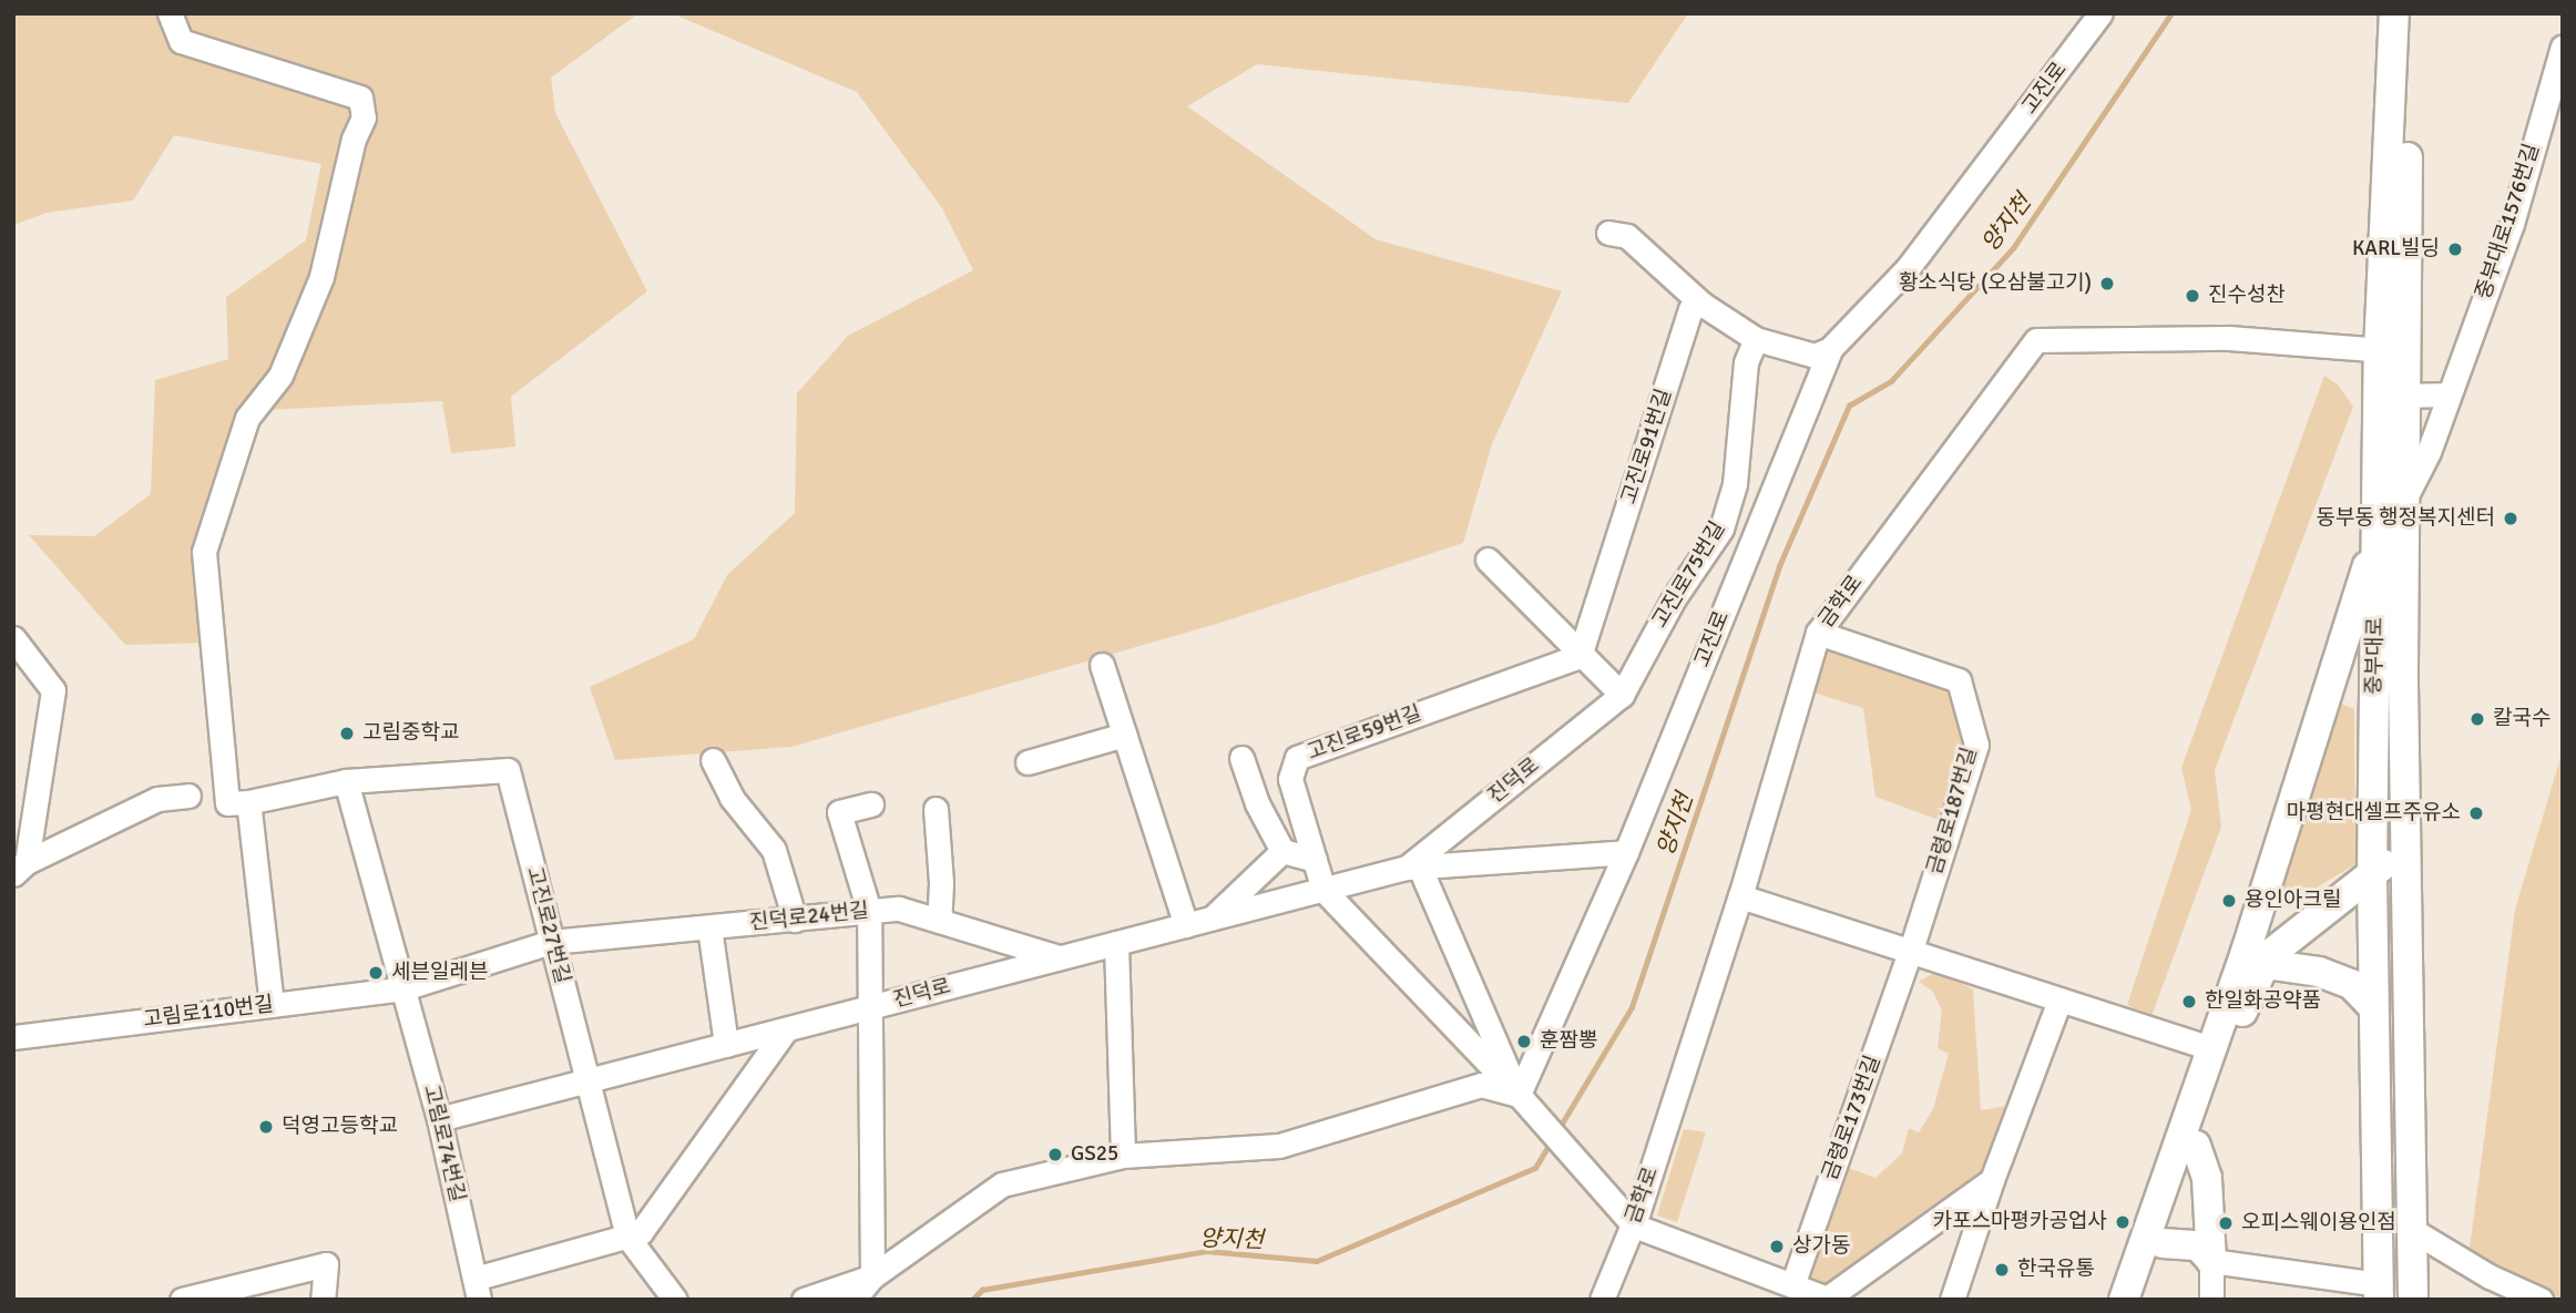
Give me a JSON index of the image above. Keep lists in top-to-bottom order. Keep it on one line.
{"streets":{"main road":["중부대로"],"street":["고진로","중부대로1576번길","고진로91번길","고진로75번길","금학로","고진로59번길","진덕로","금령로187번길","진덕로24번길","고진로27번길","고림로110번길","금령로173번길","고림로74번길"]},"crossings":[["고진로","고진로59번길"],["고진로","진덕로"],["중부대로1576번길","중부대로"],["고진로91번길","고진로59번길"],["고진로75번길","진덕로"],["금학로","중부대로"],["금학로","고진로59번길"],["금학로","금령로187번길"],["고진로59번길","진덕로"],["진덕로","진덕로24번길"],["진덕로","고진로27번길"],["진덕로","고림로74번길"],["금령로187번길","금령로173번길"],["진덕로24번길","고진로27번길"],["고진로27번길","고림로74번길"],["고림로110번길","고림로74번길"]],"water":["양지천"],"places":["KARL빌딩","황소식당 (오삼불고기)","진수성찬","동부동 행정복지센터","칼국수","고림중학교","마평현대셀프주유소","용인아크릴","세븐일레븐","한일화공약품","훈짬뽕","덕영고등학교","GS25","카포스마평카공업사","오피스웨이용인점","상가동","한국유통"]}
